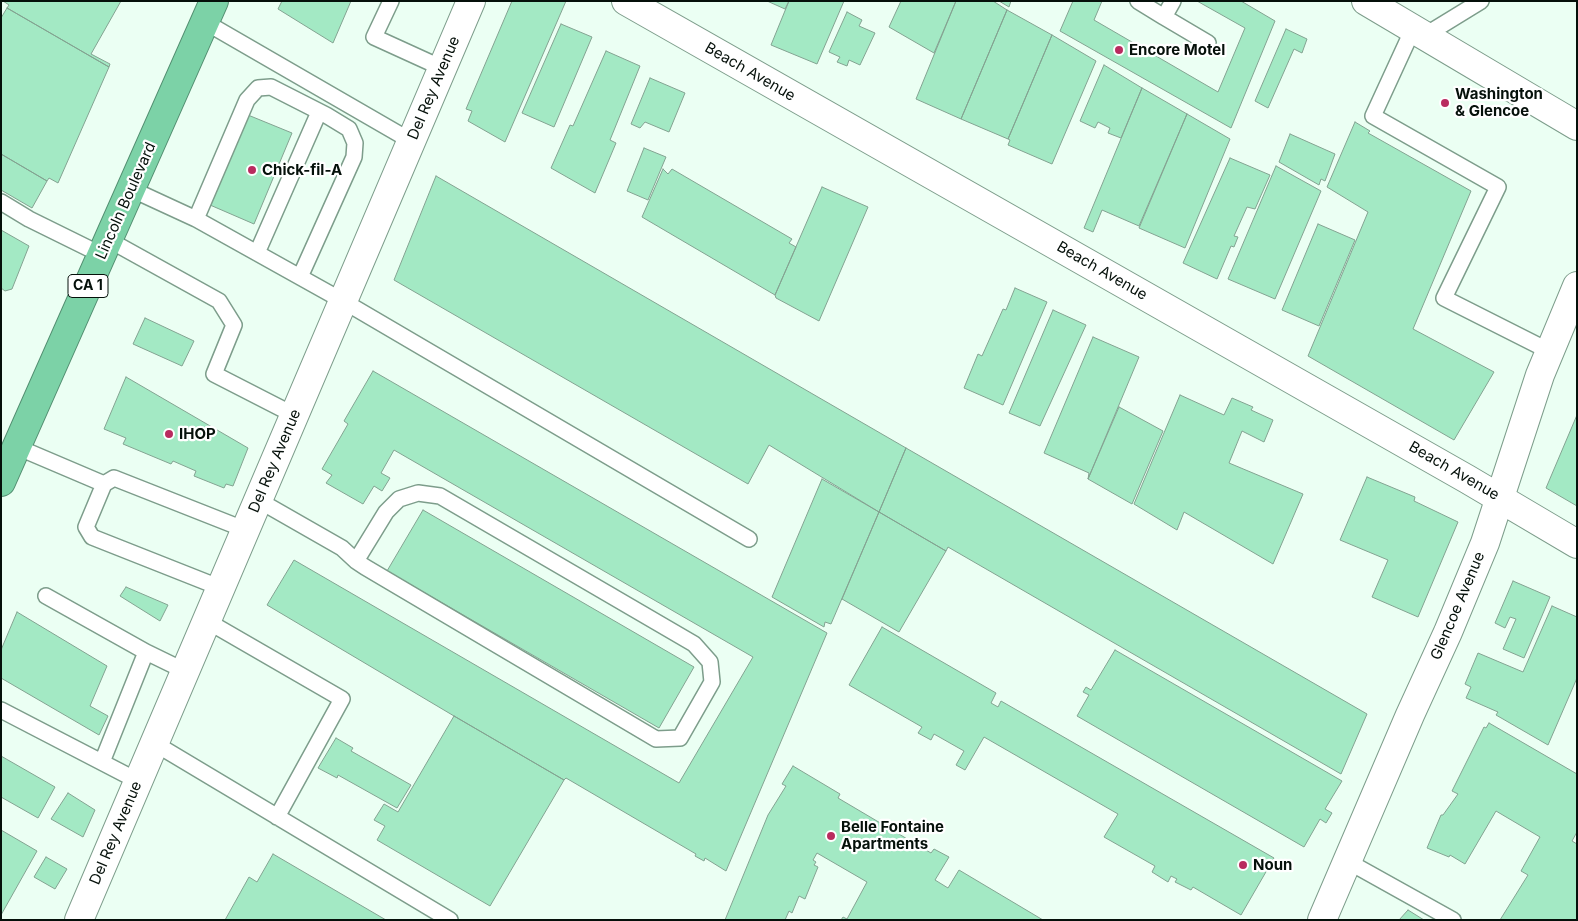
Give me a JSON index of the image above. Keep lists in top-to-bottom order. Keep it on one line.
{"streets":{"highway":["Lincoln Boulevard","CA 1"],"street":["Beach Avenue","Del Rey Avenue","Glencoe Avenue"]},"crossings":[["Beach Avenue","Glencoe Avenue"]],"places":["Encore Motel","Washington & Glencoe","Chick-fil-A","IHOP","Belle Fontaine Apartments","Noun"]}
